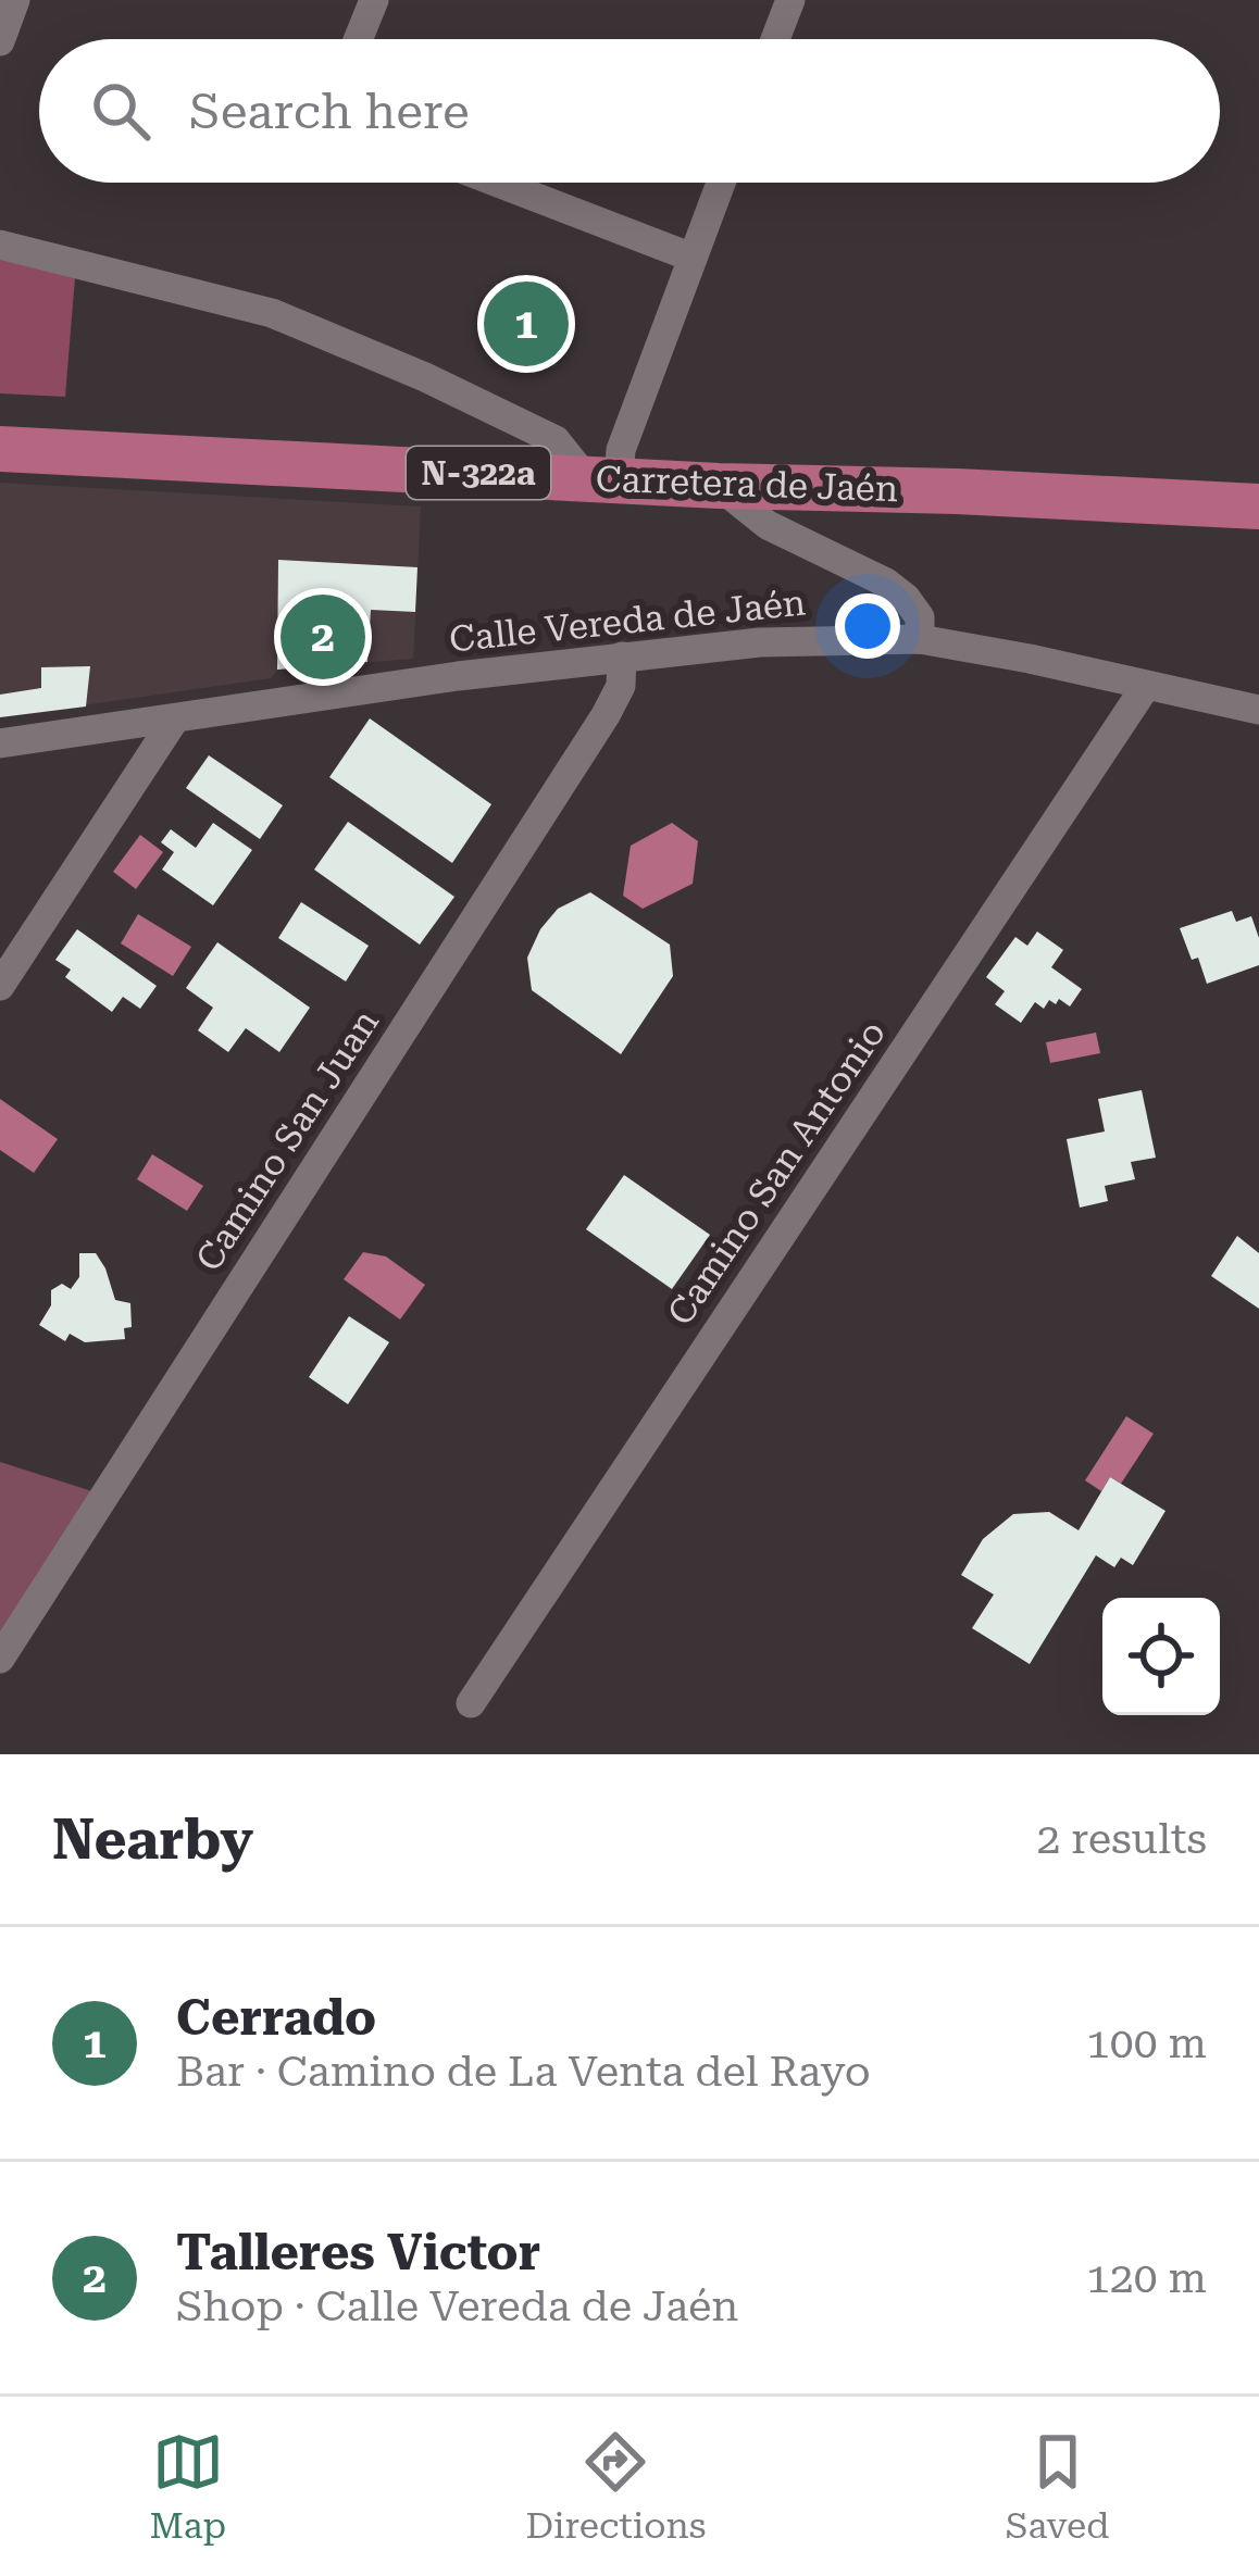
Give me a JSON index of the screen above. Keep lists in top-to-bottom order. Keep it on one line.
{"streets":{"highway":["N-322a","Carretera de Jaén"],"street":["Calle Vereda de Jaén","Camino San Juan","Camino San Antonio"]},"crossings":[["Calle Vereda de Jaén","Camino San Juan"],["Calle Vereda de Jaén","Camino San Antonio"]],"page":{"search":"Search here","pins":["1","2"],"heading":["Nearby","2 results"],"list":[{"mark":"1","name":"Cerrado","note":"Bar · Camino de La Venta del Rayo","value":"100 m"},{"mark":"2","name":"Talleres Victor","note":"Shop · Calle Vereda de Jaén","value":"120 m"}],"nav":["Map","Directions","Saved"]}}
